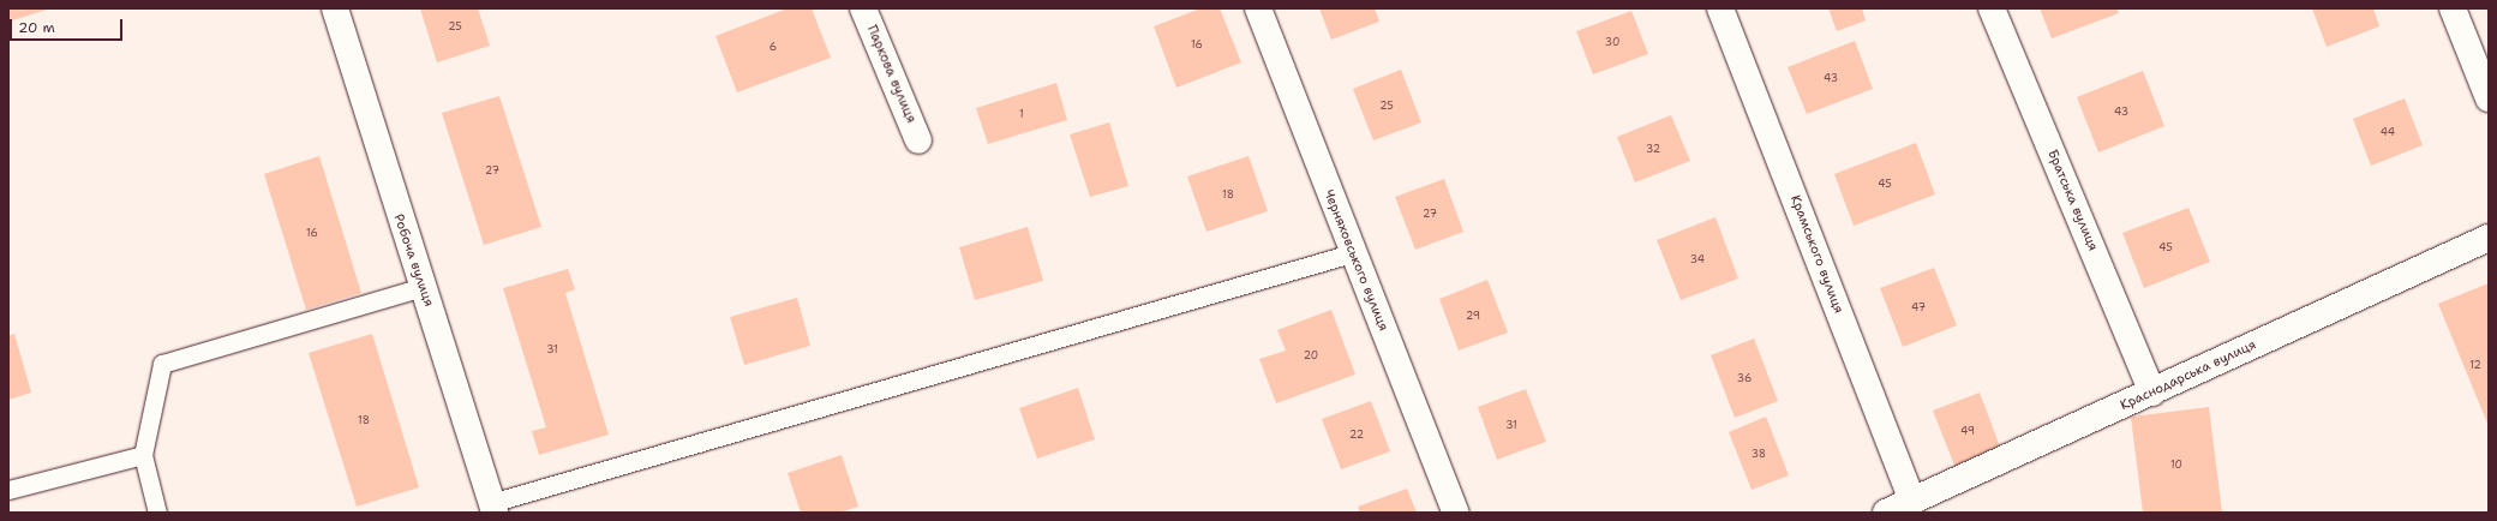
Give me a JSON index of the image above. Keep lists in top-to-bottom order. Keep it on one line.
{"streets":{"street":["Паркова вулиця","Братська вулиця","Крамського вулиця","Робоча вулиця","Черняховського вулиця","Краснодарська вулиця"]},"crossings":[["Братська вулиця","Краснодарська вулиця"],["Крамського вулиця","Краснодарська вулиця"]],"house_numbers":["25","30","16","6","43","25","43","1","44","32","27","45","18","27","16","45","34","47","29","31","20","12","36","18","31","49","22","38","10"],"scale_bar":"20 m"}
